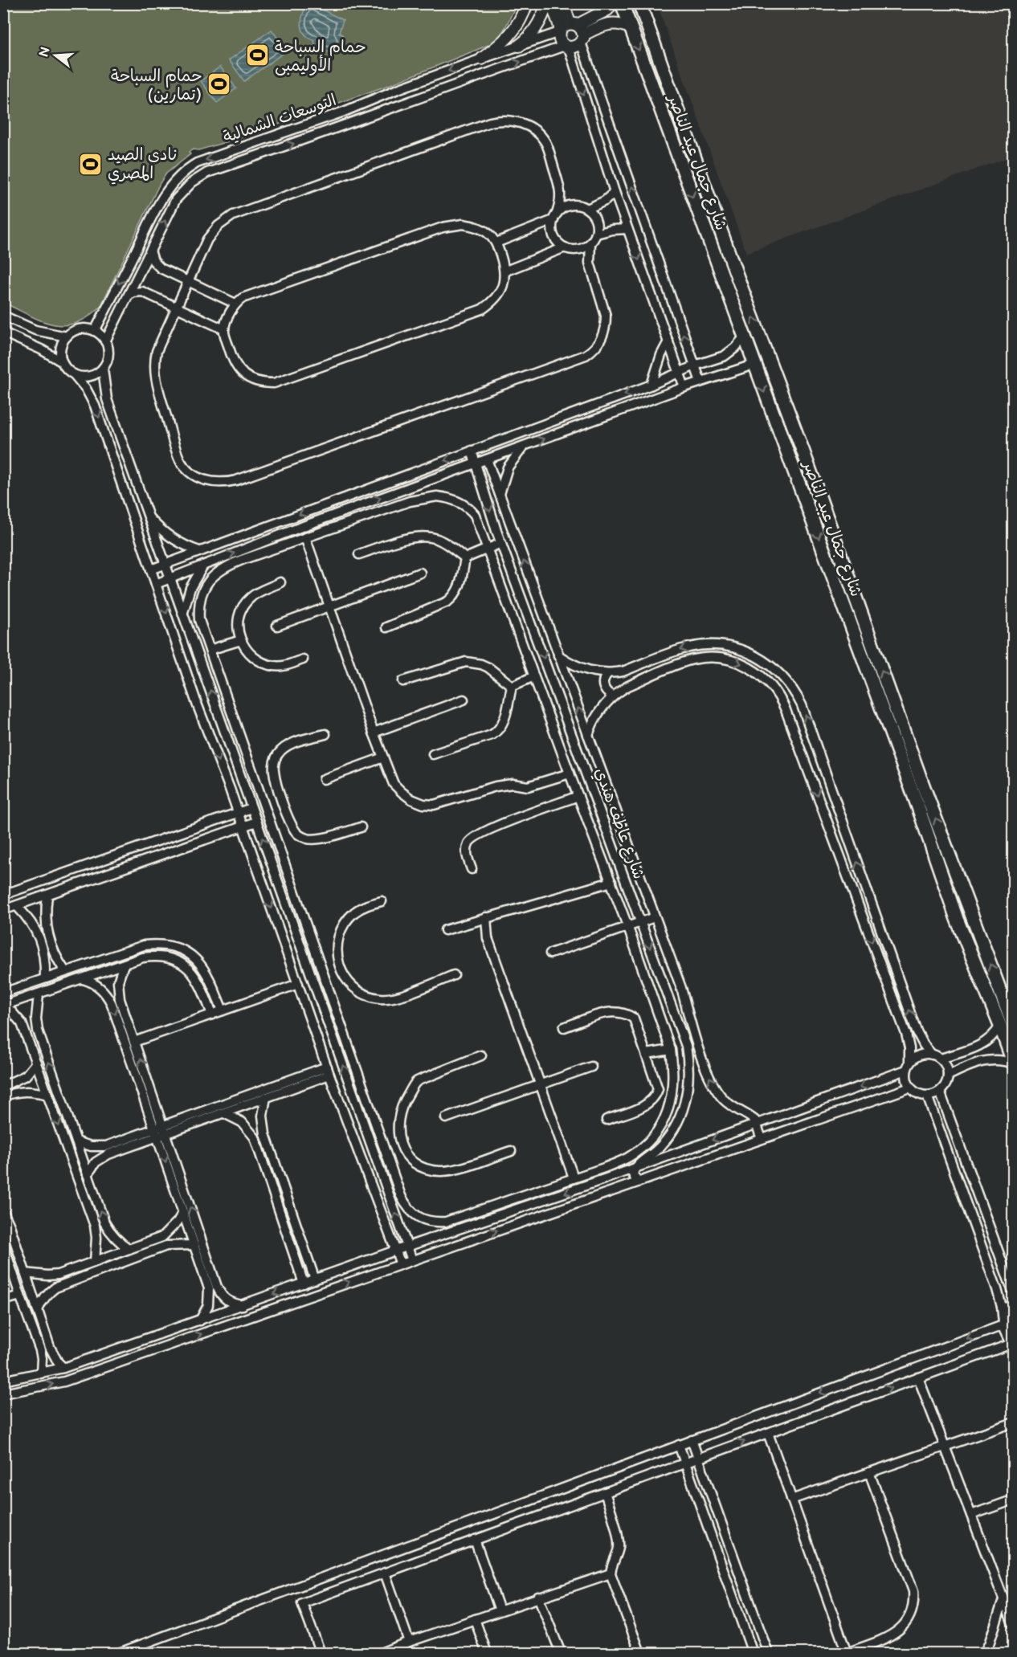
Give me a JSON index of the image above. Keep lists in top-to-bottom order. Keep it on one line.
{"streets":{"main road":["شارع جمال عبد الناصر"],"street":["التوسعات الشمالية","شارع عاطف هندي"]},"places":{"sports":["حمام السباحة الأوليمبى","حمام السباحة (تمارين)","نادى الصيد المصري"]},"north":"left"}
